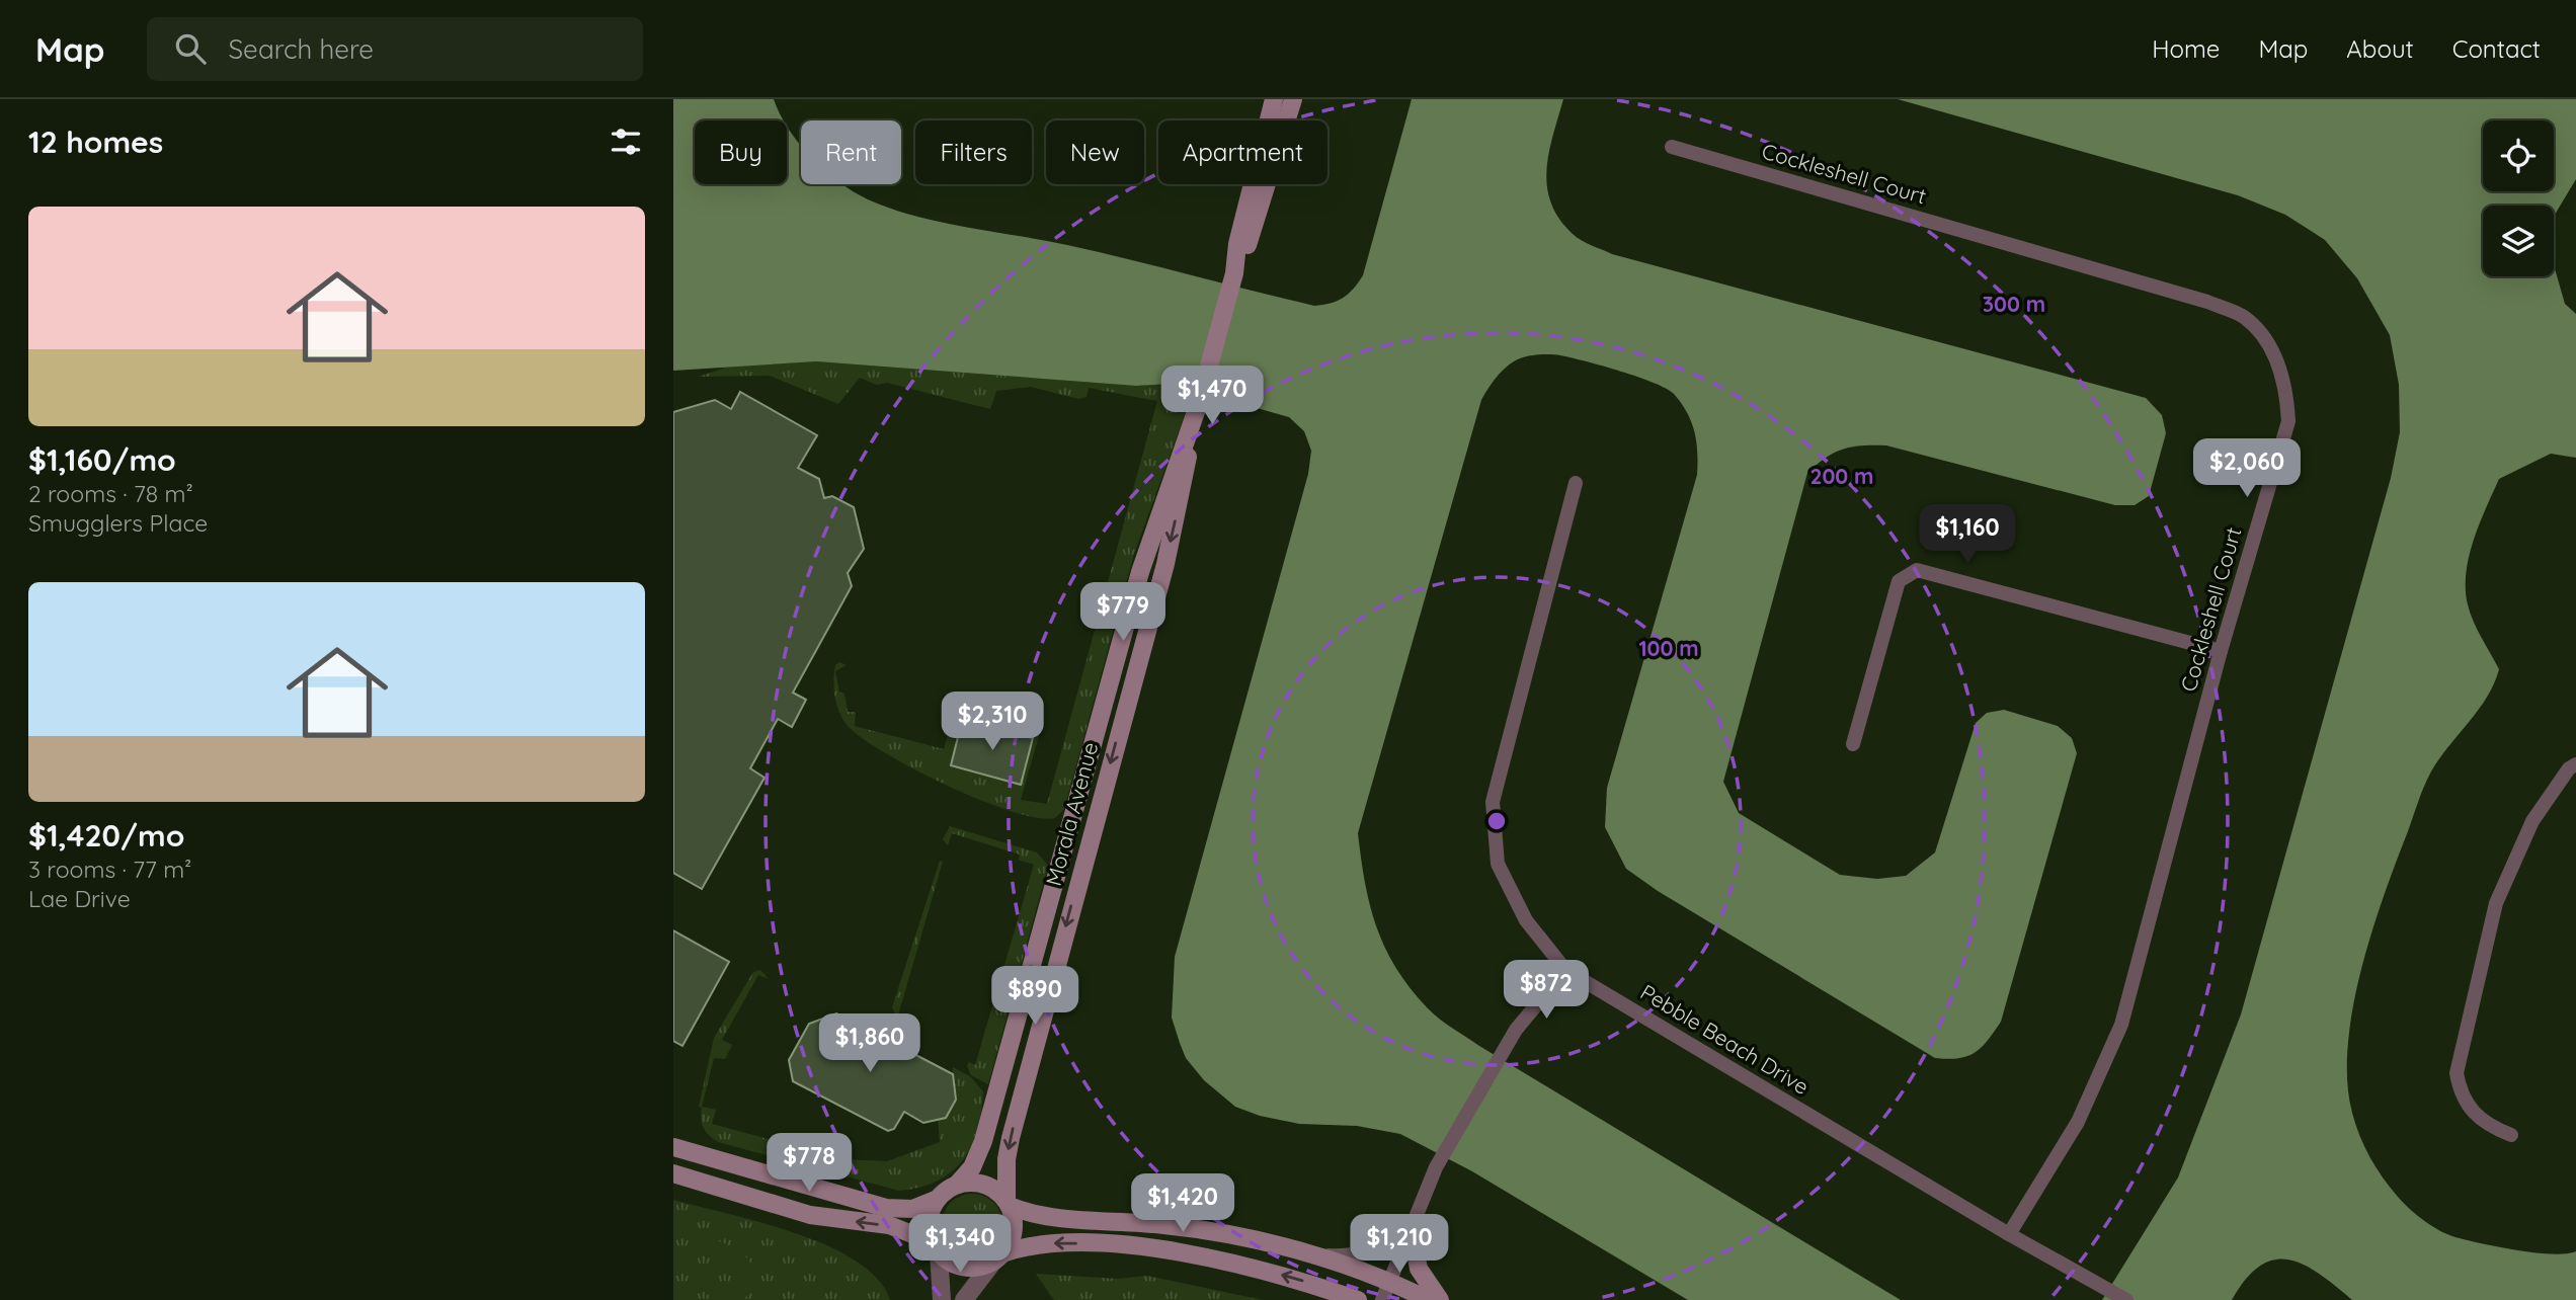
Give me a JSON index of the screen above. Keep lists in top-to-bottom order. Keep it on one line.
{"streets":{"main road":["Morala Avenue"],"street":["Cockleshell Court","Pebble Beach Drive"]},"crossings":[["Cockleshell Court","Pebble Beach Drive"]],"page":{"header":"Map","search":"Search here","nav":["Home","Map","About","Contact"],"heading":"12 homes","chip":["Buy","Rent","Filters","New","Apartment"],"list":[{"name":"$1,160/mo","note":"2 rooms · 78 m² · Smugglers Place"},{"name":"$1,420/mo","note":"3 rooms · 77 m² · Lae Drive"}],"price":["$1,470","$2,060","$1,160","$779","$2,310","$872","$890","$1,860","$778","$1,420","$1,340","$1,210"]},"rings":["300 m","200 m","100 m"]}
